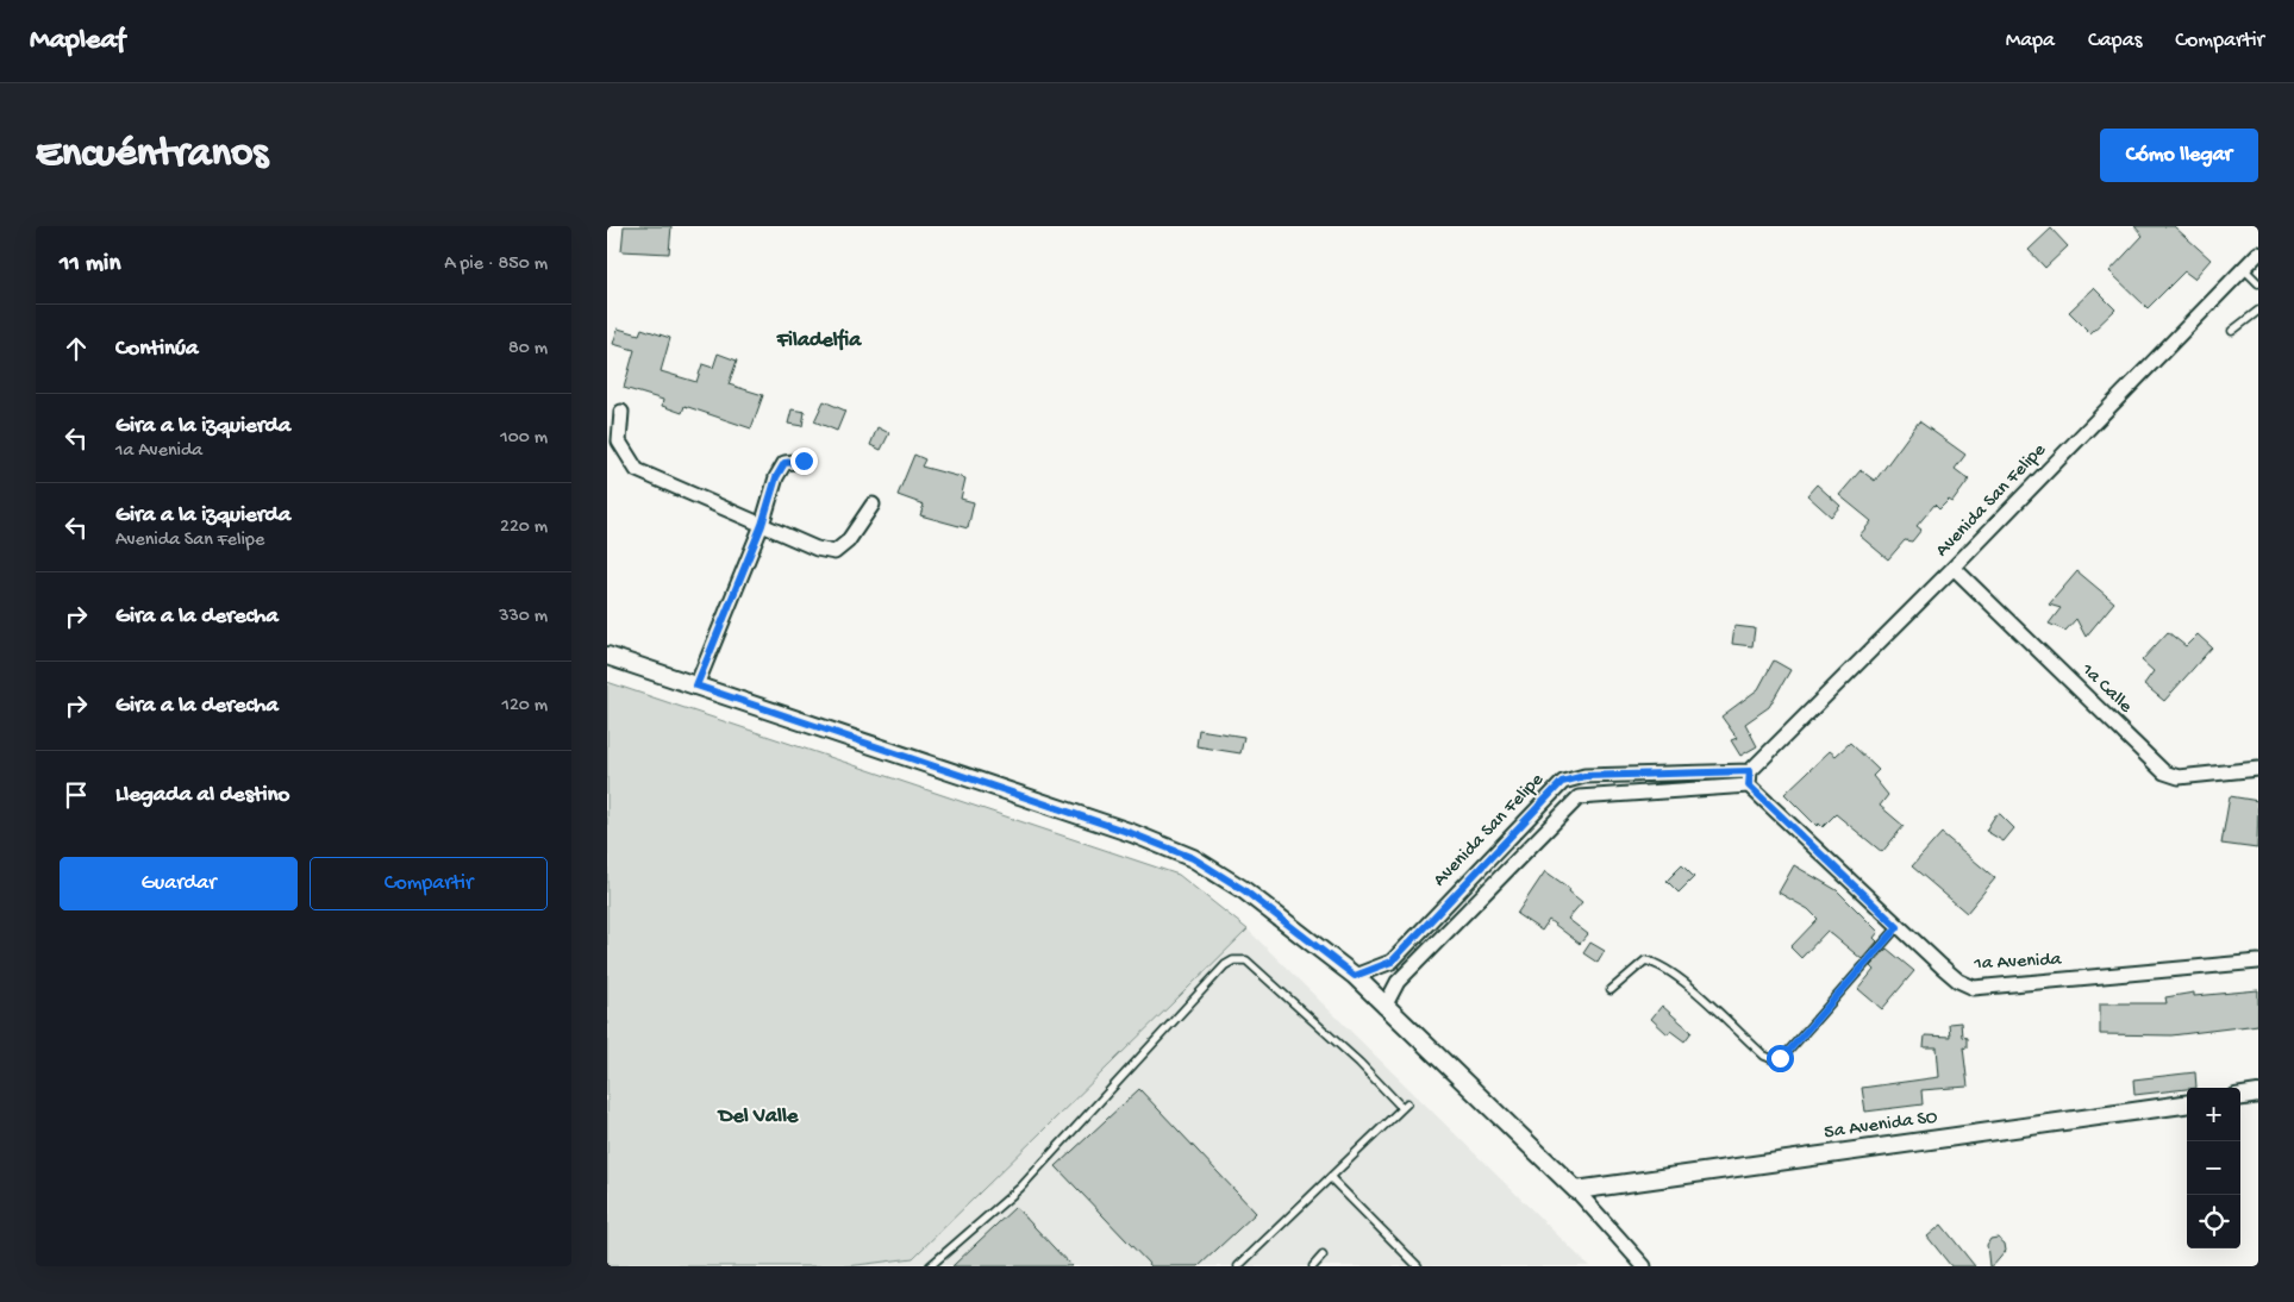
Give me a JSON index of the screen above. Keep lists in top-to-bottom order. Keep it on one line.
{"streets":{"street":["Avenida San Felipe","1a Calle","1a Avenida","5a Avenida SO"]},"crossings":[["Avenida San Felipe","1a Calle"],["Avenida San Felipe","1a Avenida"]],"districts":["Filadelfia","Del Valle"],"page":{"header":"Mapleaf","nav":["Mapa","Capas","Compartir"],"buttons":["Cómo llegar",["Guardar","Compartir"]],"title":"Encuéntranos","heading":["11 min","A pie · 850 m"],"list":[["Continúa","80 m"],["Gira a la izquierda","1a Avenida","100 m"],["Gira a la izquierda","Avenida San Felipe","220 m"],["Gira a la derecha","330 m"],["Gira a la derecha","120 m"],"Llegada al destino"],"map_buttons":["+","−"]}}
